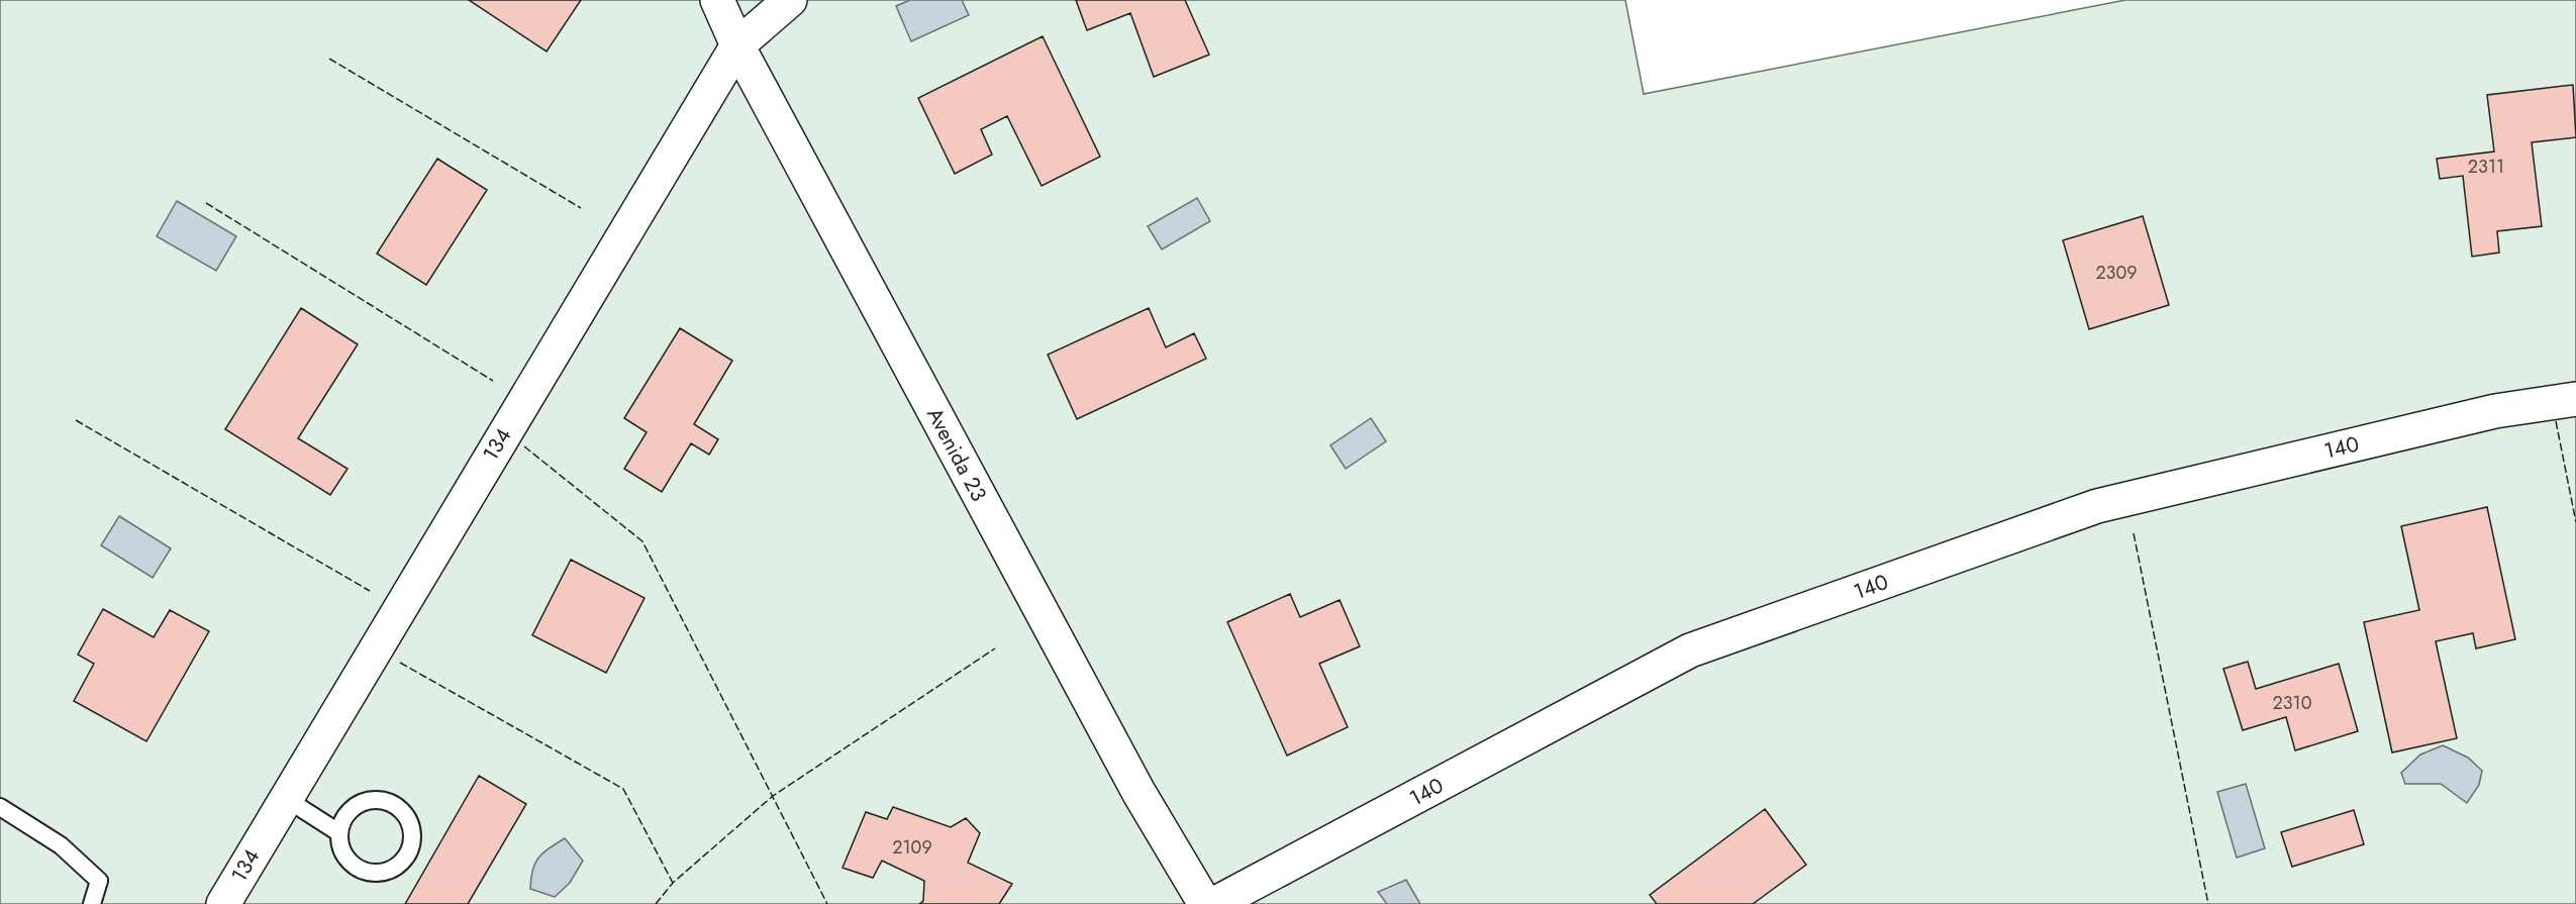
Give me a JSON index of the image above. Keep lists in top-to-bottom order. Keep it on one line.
{"streets":{"street":["134","140","Avenida 23"]},"crossings":[["134","Avenida 23"]],"house_numbers":["2311","2309","2310","2109"]}
